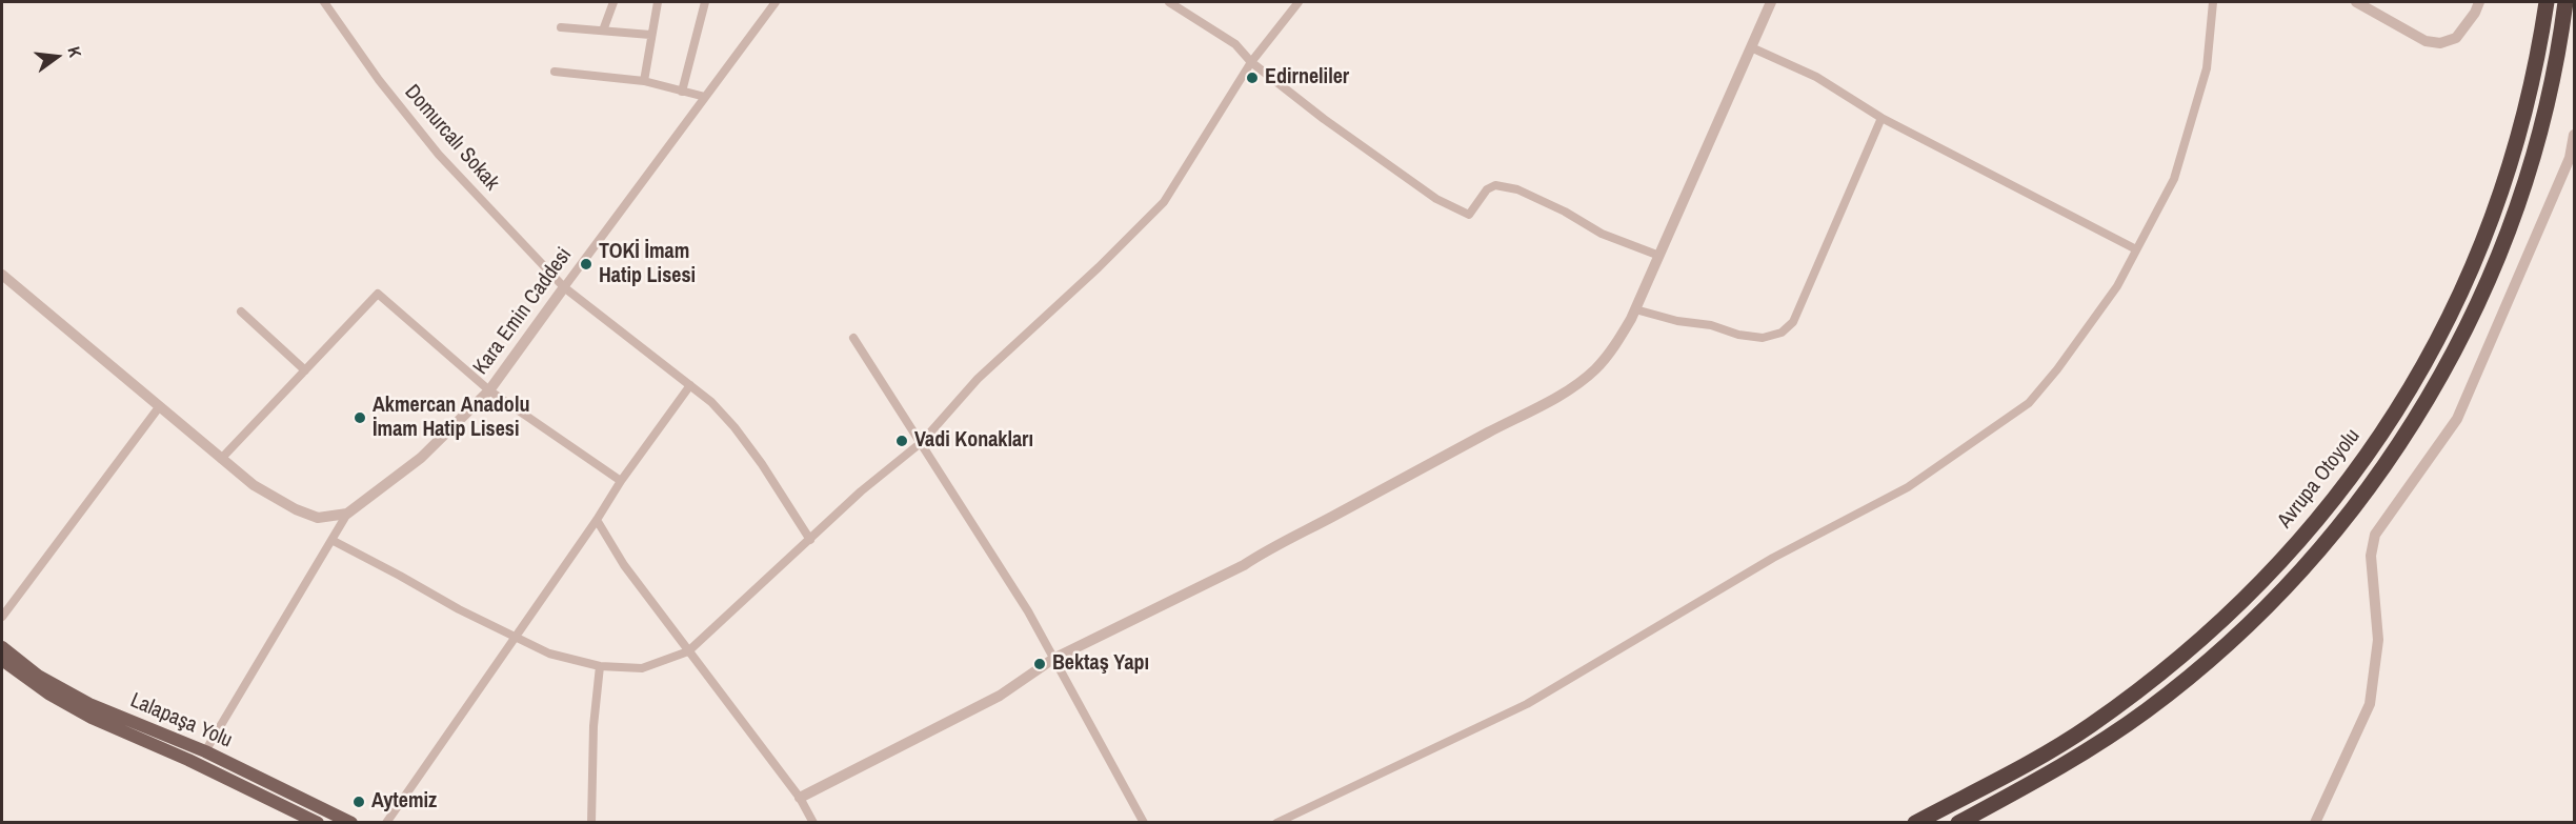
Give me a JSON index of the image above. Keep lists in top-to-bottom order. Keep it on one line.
{"streets":{"highway":["Avrupa Otoyolu"],"main road":["Lalapaşa Yolu"],"street":["Domurcalı Sokak","Kara Emin Caddesi"]},"crossings":[["Domurcalı Sokak","Kara Emin Caddesi"]],"places":["Edirneliler","TOKİ İmam Hatip Lisesi","Akmercan Anadolu İmam Hatip Lisesi","Vadi Konakları","Bektaş Yapı","Aytemiz"],"north":"right"}
